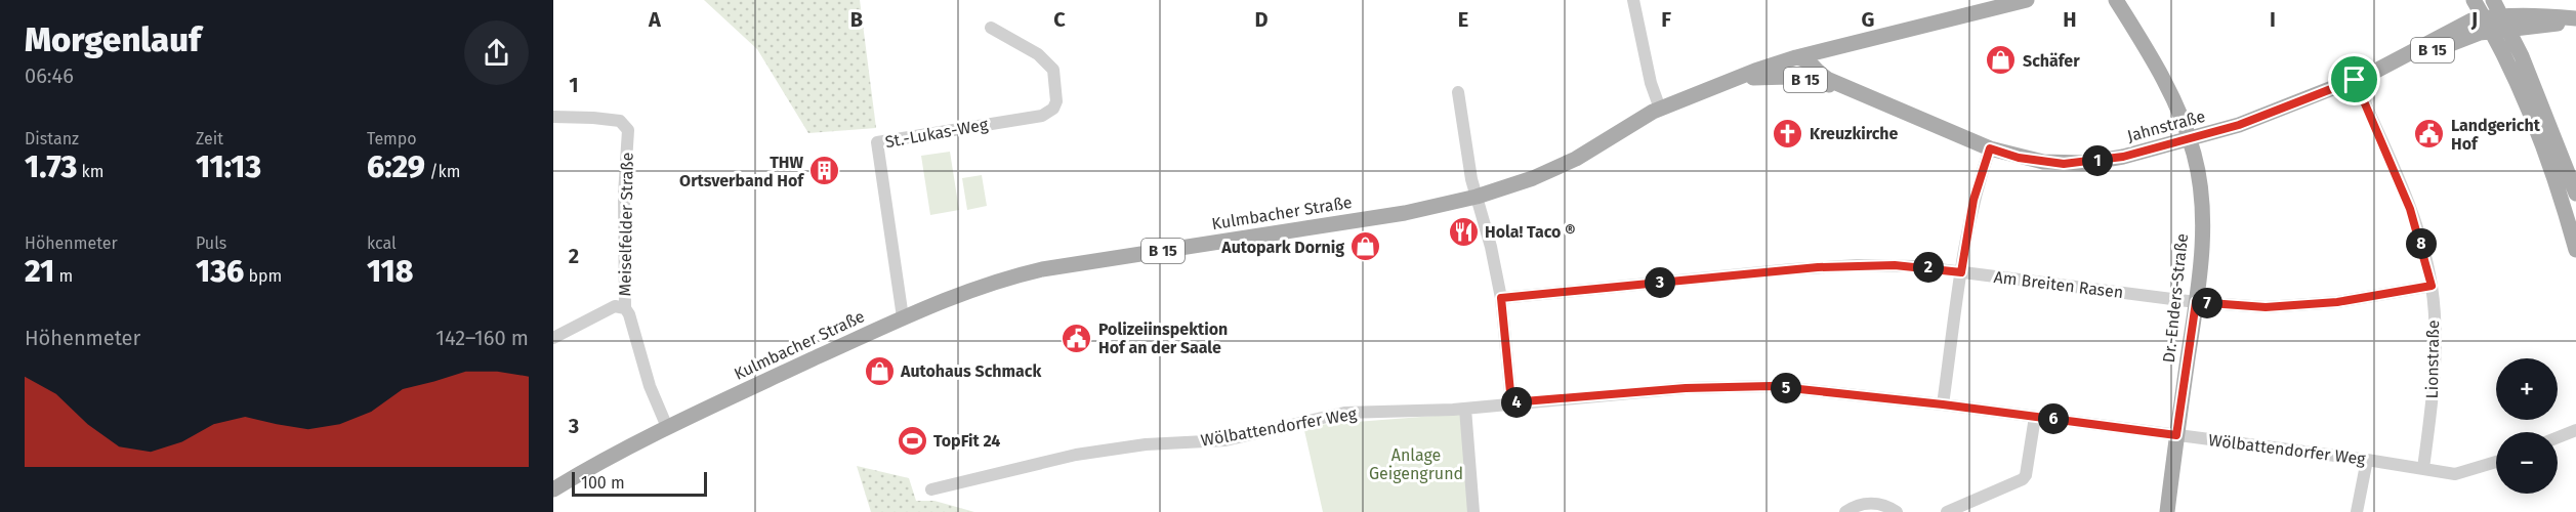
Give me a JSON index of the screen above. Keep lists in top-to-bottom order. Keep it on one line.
{"streets":{"main road":["B 15","Jahnstraße","Kulmbacher Straße","Dr.-Enders-Straße"],"street":["St.-Lukas-Weg","Meiselfelder Straße","Am Breiten Rasen","Lionstraße","Wölbattendorfer Weg"]},"crossings":[["B 15","Jahnstraße"],["B 15","Kulmbacher Straße"],["Jahnstraße","Kulmbacher Straße"],["Jahnstraße","Dr.-Enders-Straße"],["Jahnstraße","Lionstraße"],["St.-Lukas-Weg","Kulmbacher Straße"],["Kulmbacher Straße","Meiselfelder Straße"],["Am Breiten Rasen","Dr.-Enders-Straße"],["Am Breiten Rasen","Lionstraße"],["Dr.-Enders-Straße","Wölbattendorfer Weg"],["Lionstraße","Wölbattendorfer Weg"]],"parks":["Anlage Geigengrund"],"places":{"shop":["Schäfer","Autopark Dornig","Autohaus Schmack"],"church":["Kreuzkirche"],"public building":["Landgericht Hof","Polizeiinspektion Hof an der Saale"],"building":["THW Ortsverband Hof"],"restaurant":["Hola! Taco ®"],"sports":["TopFit 24"]},"scale_bar":"100 m","page":{"heading":["Morgenlauf","06:46"],"stats":[["Distanz","1.73 km"],["Zeit","11:13"],["Tempo","6:29 /km"],["Höhenmeter","21 m"],["Puls","136 bpm"],["kcal","118"]],"pins":["1","8","2","3","7","5","4","6"],"chart":["Höhenmeter","142–160 m"],"map_buttons":["+","−"],"scale":"100 m"},"grid":{"columns":["A","B","C","D","E","F","G","H","I","J"],"rows":["1","2","3"]}}
